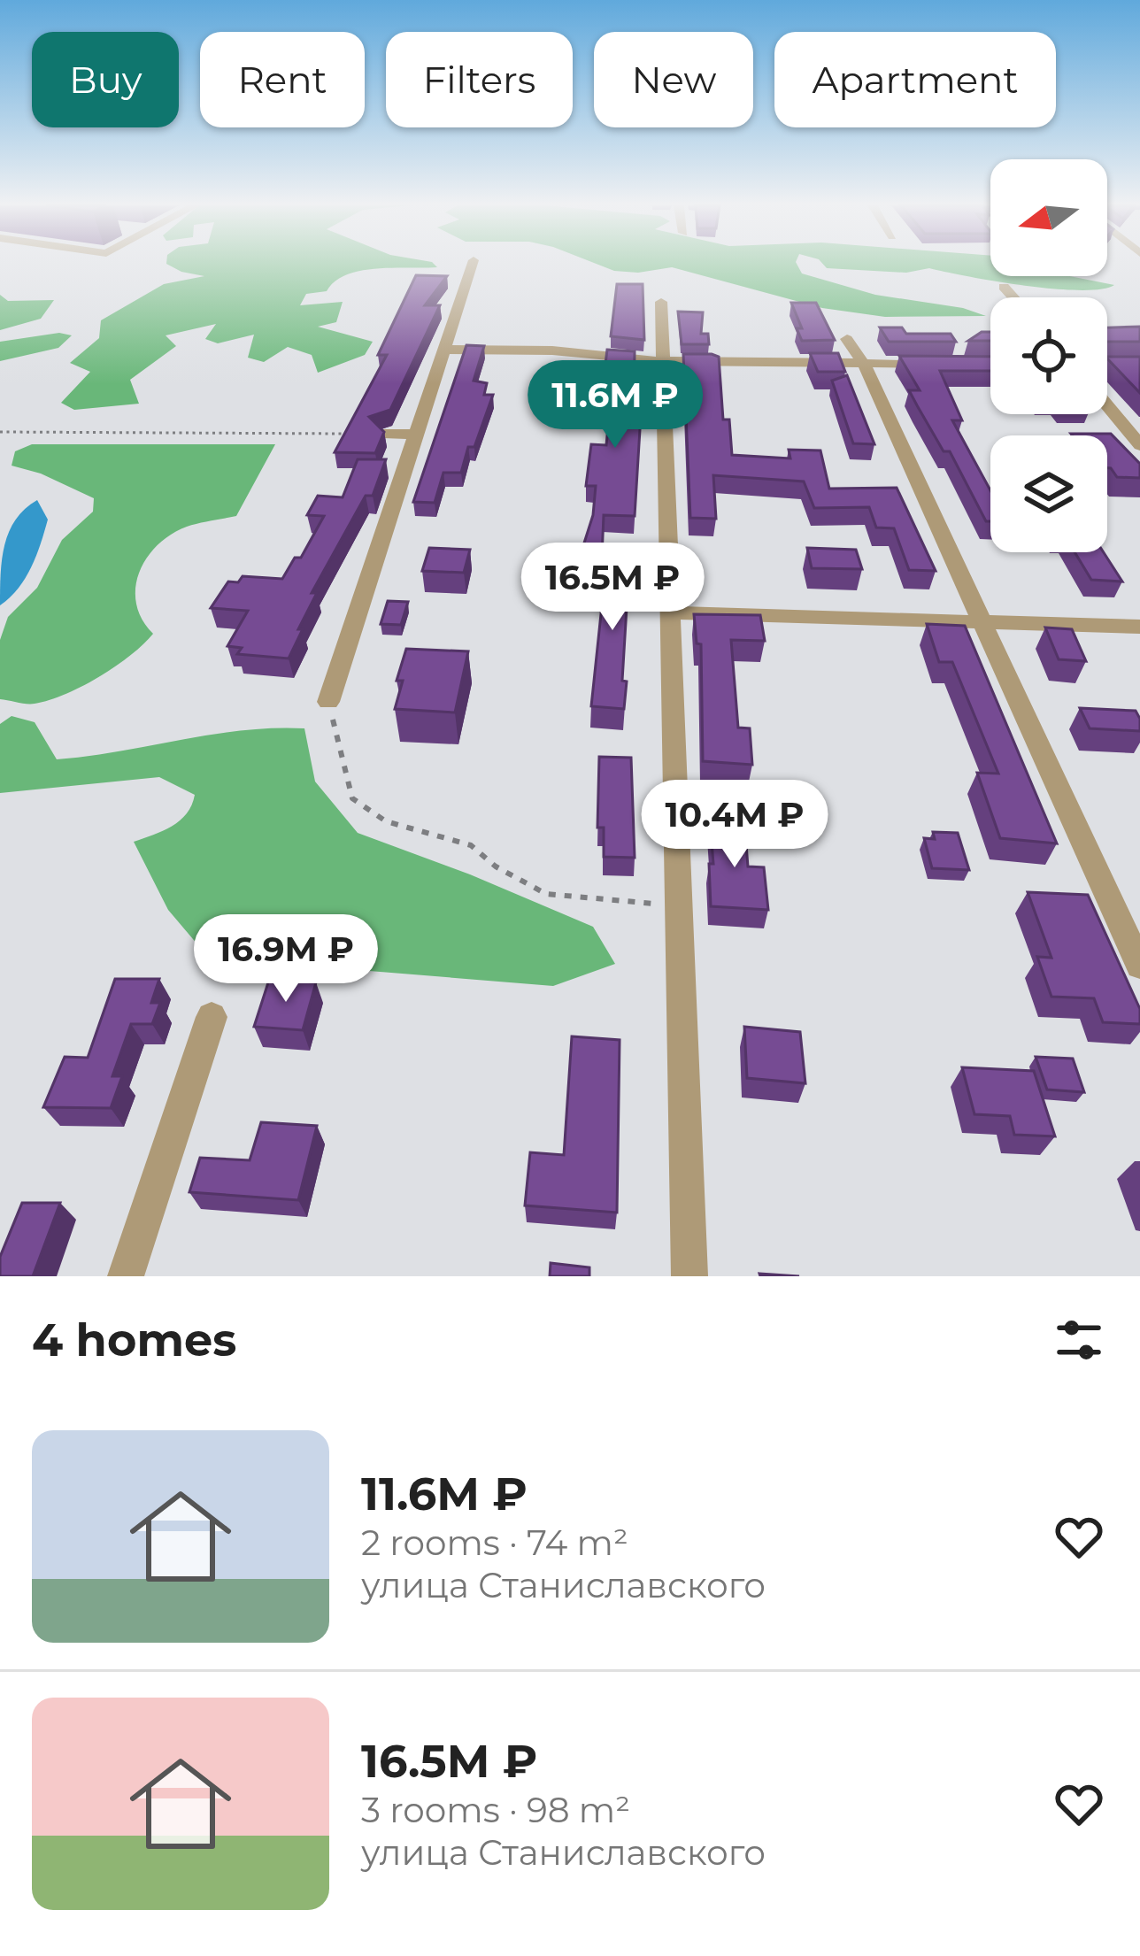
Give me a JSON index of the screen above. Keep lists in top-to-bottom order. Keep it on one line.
{"north":"left","page":{"chip":["Buy","Rent","Filters","New","Apartment"],"price":["11.6M ₽","16.5M ₽","10.4M ₽","16.9M ₽"],"heading":"4 homes","list":[{"name":"11.6M ₽","note":"2 rooms · 74 m² · улица Станиславского"},{"name":"16.5M ₽","note":"3 rooms · 98 m² · улица Станиславского"}]}}
